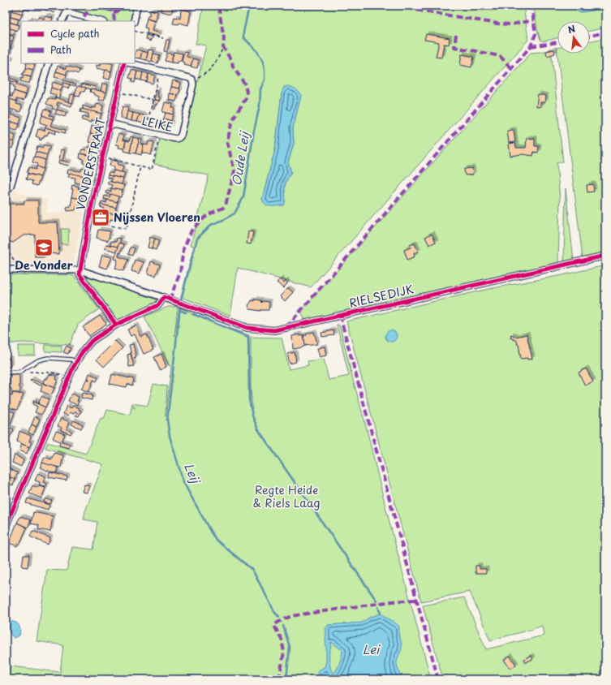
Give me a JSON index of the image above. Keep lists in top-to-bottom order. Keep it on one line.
{"streets":{"street":["LEIKE","VONDERSTRAAT","RIELSEDIJK"]},"crossings":[["LEIKE","VONDERSTRAAT"],["VONDERSTRAAT","RIELSEDIJK"]],"water":["Oude Leij","Leij","Lei"],"parks":["Regte Heide & Riels Laag"],"places":{"office":["Nijssen Vloeren"],"school or university":["De Vonder"]},"legend":["Cycle path","Path"],"north":"top"}
